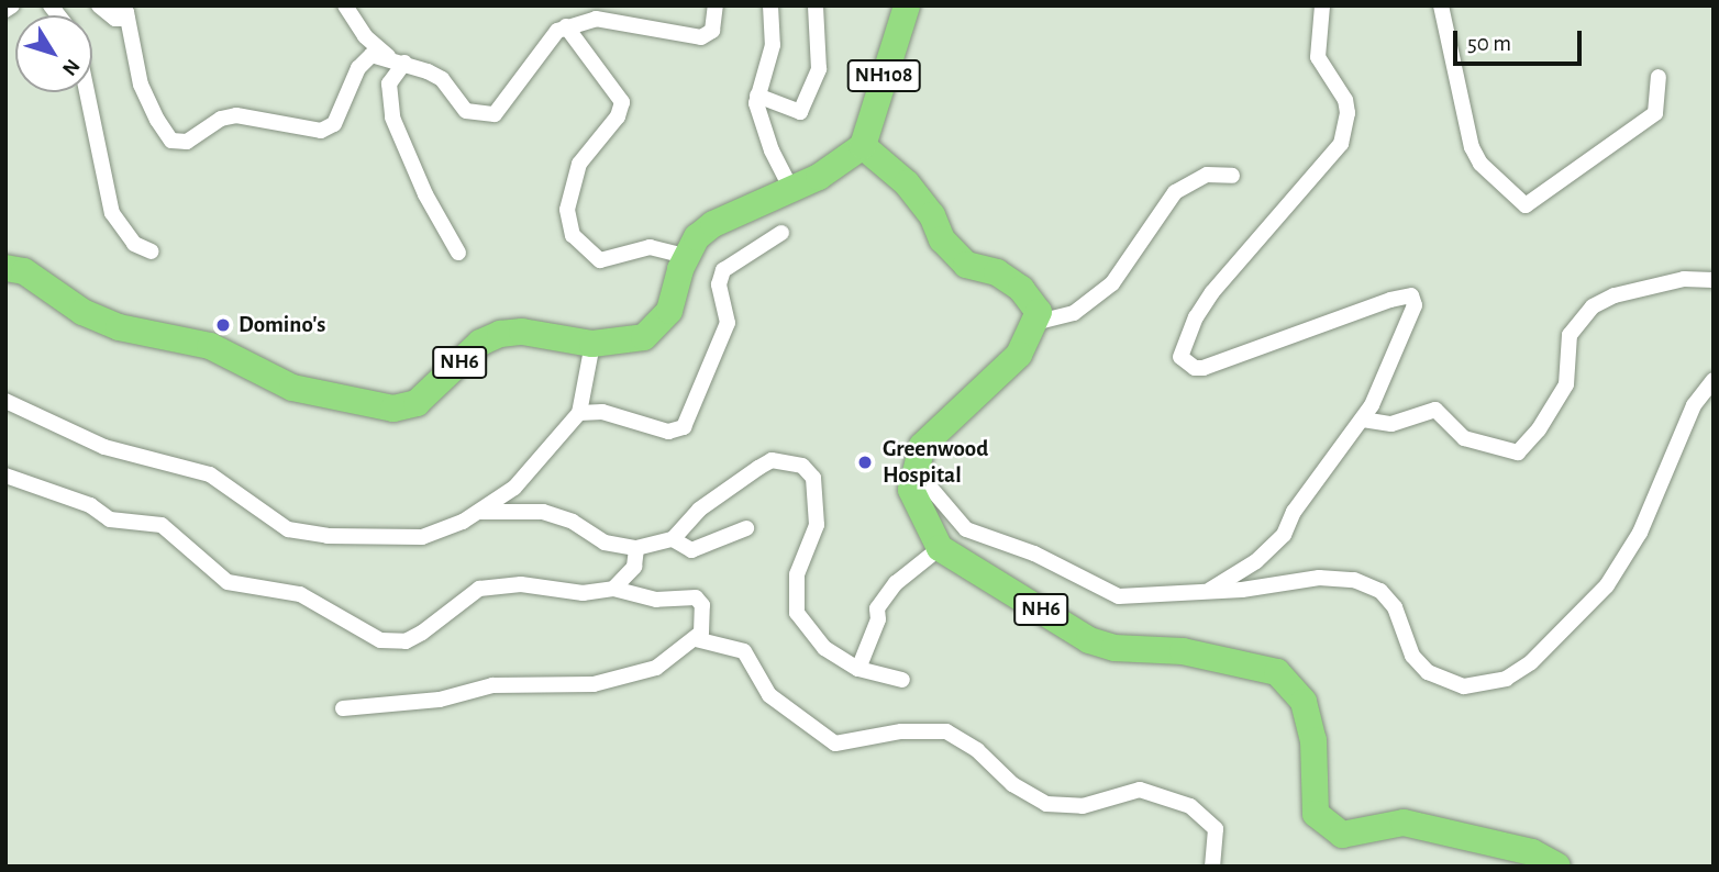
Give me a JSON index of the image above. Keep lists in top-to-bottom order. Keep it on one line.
{"streets":{"highway":["NH108","NH6"]},"crossings":[["NH108","NH6"]],"places":["Domino's","Greenwood Hospital"],"scale_bar":"50 m","north":"bottom right"}
